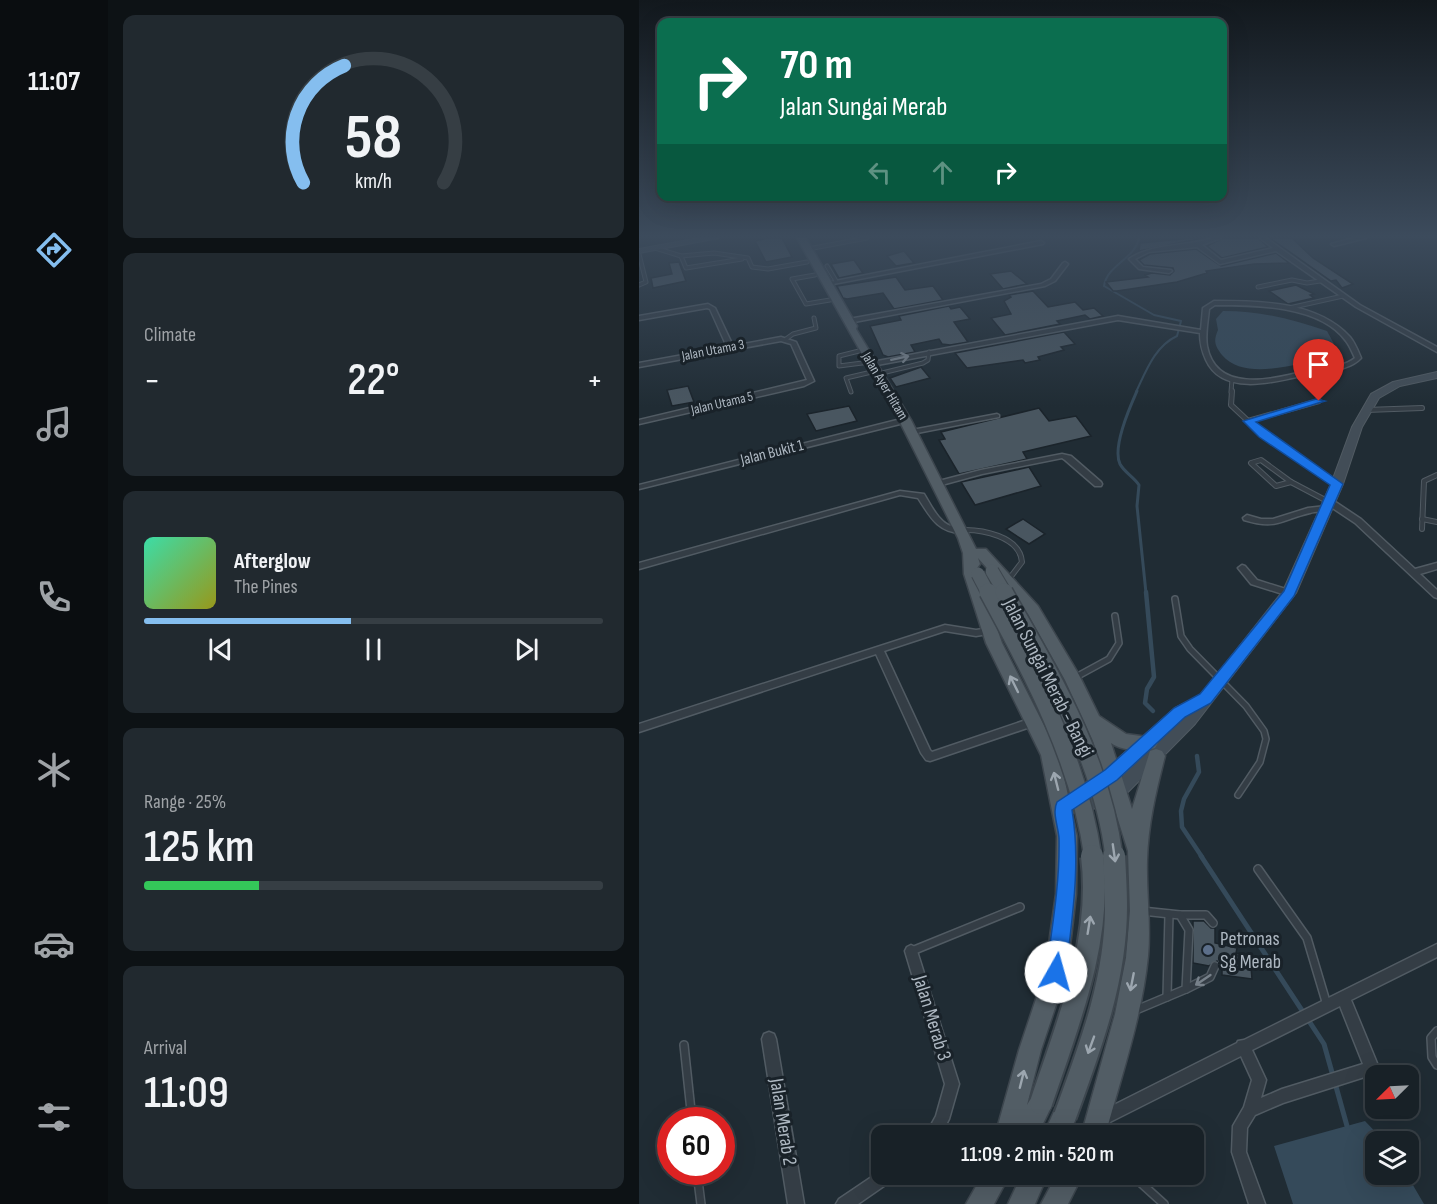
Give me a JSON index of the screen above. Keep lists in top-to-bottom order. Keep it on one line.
{"streets":{"main road":["Jalan Ayer Hitam","Jalan Sungai Merab - Bangi"],"street":["Jalan Utama 3","Jalan Utama 5","Jalan Bukit 1","Jalan Merab 3","Jalan Merab 2"]},"crossings":[["Jalan Utama 3","Jalan Utama 5"],["Jalan Ayer Hitam","Jalan Bukit 1"],["Jalan Ayer Hitam","Jalan Sungai Merab - Bangi"]],"places":["Petronas Sg Merab"],"north":"bottom left","page":{"tabs":"11:07","turn":["70 m","Jalan Sungai Merab"],"tile":["Climate",["Range · 25%","125 km"],["Arrival","11:09"]],"heat":["−","22°","+"],"song":["Afterglow","The Pines"],"limit":"60","trip":"11:09 · 2 min · 520 m","gauge":["58","km/h"]}}
